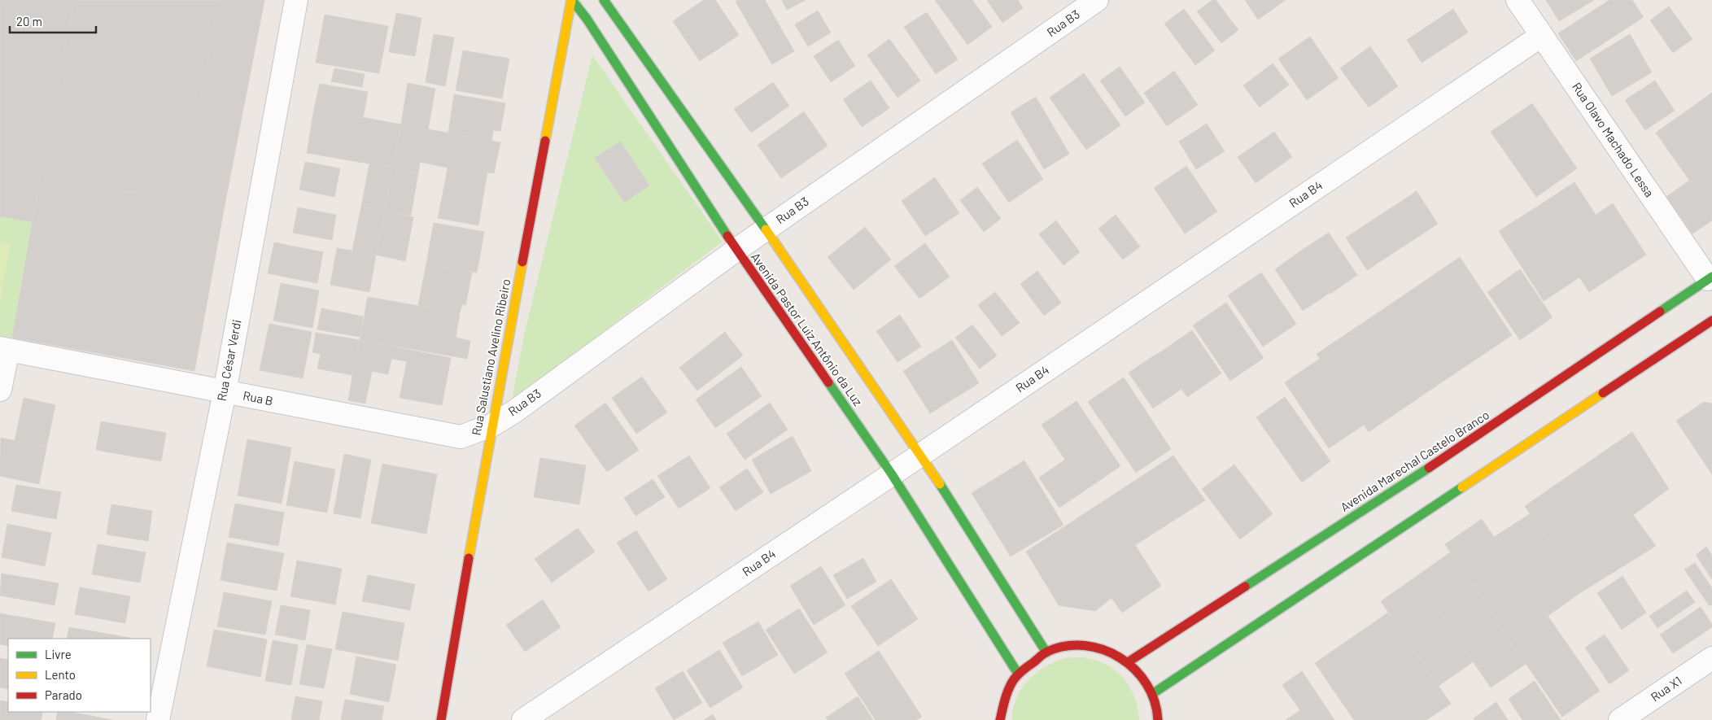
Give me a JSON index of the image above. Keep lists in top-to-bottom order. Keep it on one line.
{"streets":{"street":["Rua B3","Rua Olavo Machado Lessa","Rua B4","Avenida Pastor Luiz Antônio da Luz","Rua Salustiano Avelino Ribeiro","Rua César Verdi","Rua B","Avenida Marechal Castelo Branco","Rua X1"]},"crossings":[["Rua B3","Avenida Pastor Luiz Antônio da Luz"],["Rua B3","Rua Salustiano Avelino Ribeiro"],["Rua B3","Rua B"],["Rua Olavo Machado Lessa","Rua B4"],["Rua Olavo Machado Lessa","Avenida Marechal Castelo Branco"],["Rua B4","Avenida Pastor Luiz Antônio da Luz"],["Avenida Pastor Luiz Antônio da Luz","Rua Salustiano Avelino Ribeiro"],["Rua Salustiano Avelino Ribeiro","Rua B"],["Rua César Verdi","Rua B"]],"legend":["Livre","Lento","Parado"],"scale_bar":"20 m"}
